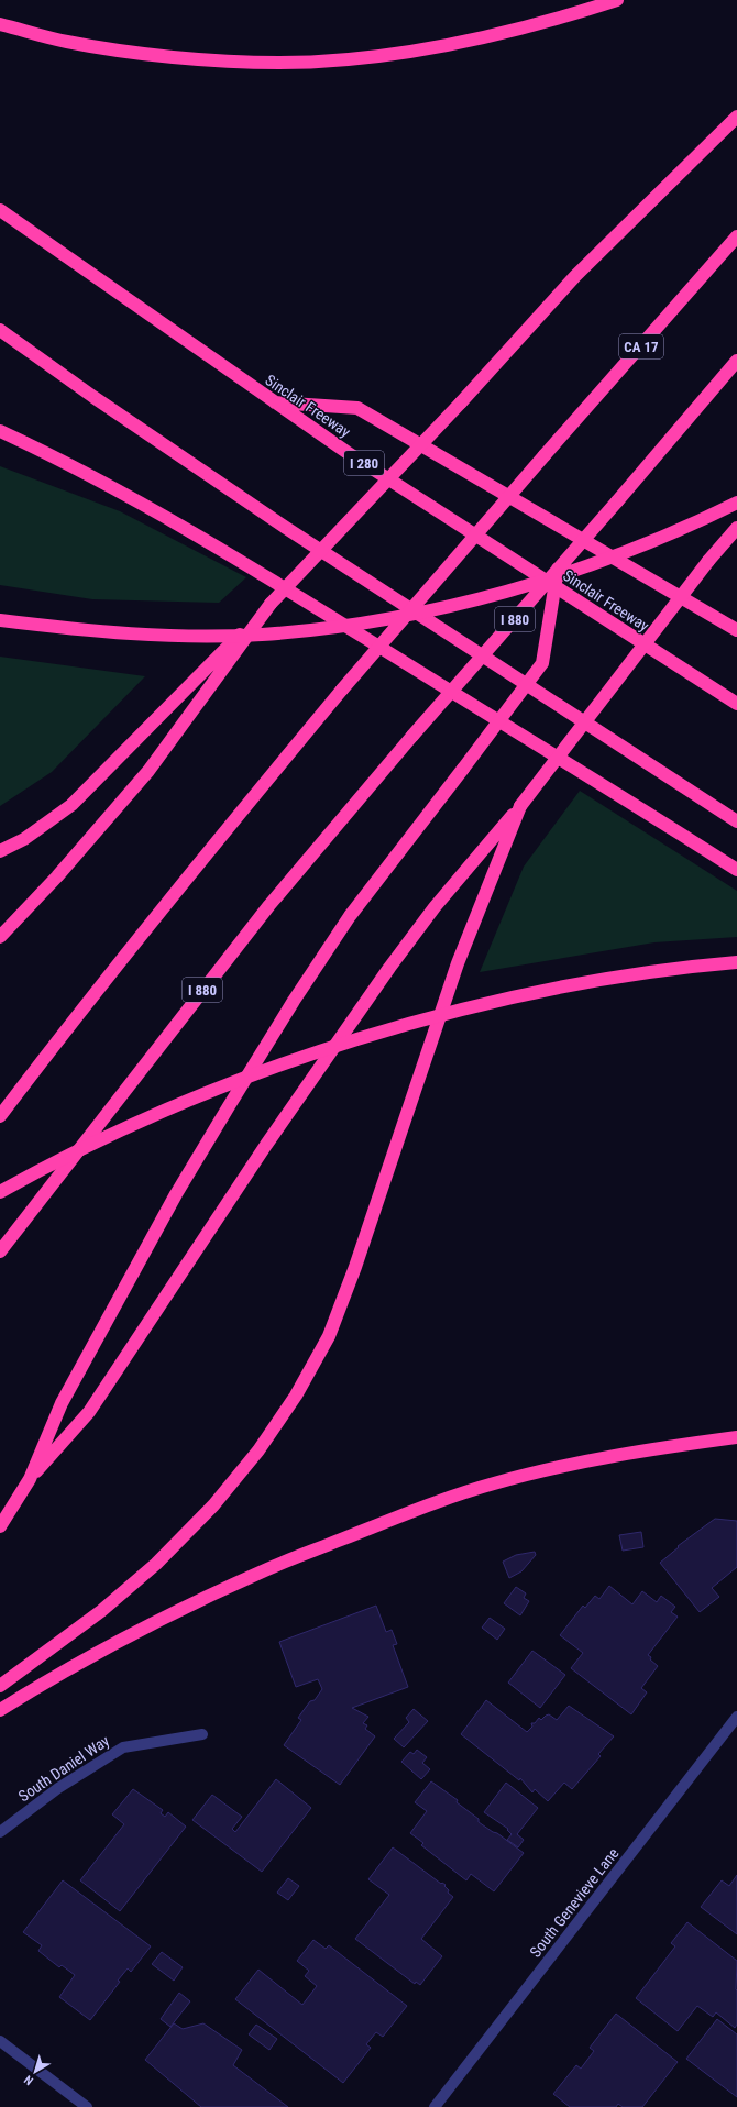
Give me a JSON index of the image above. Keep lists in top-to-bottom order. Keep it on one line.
{"streets":{"highway":["CA 17","Sinclair Freeway","I 280","I 880"],"street":["South Daniel Way","South Genevieve Lane"]},"north":"bottom left"}
